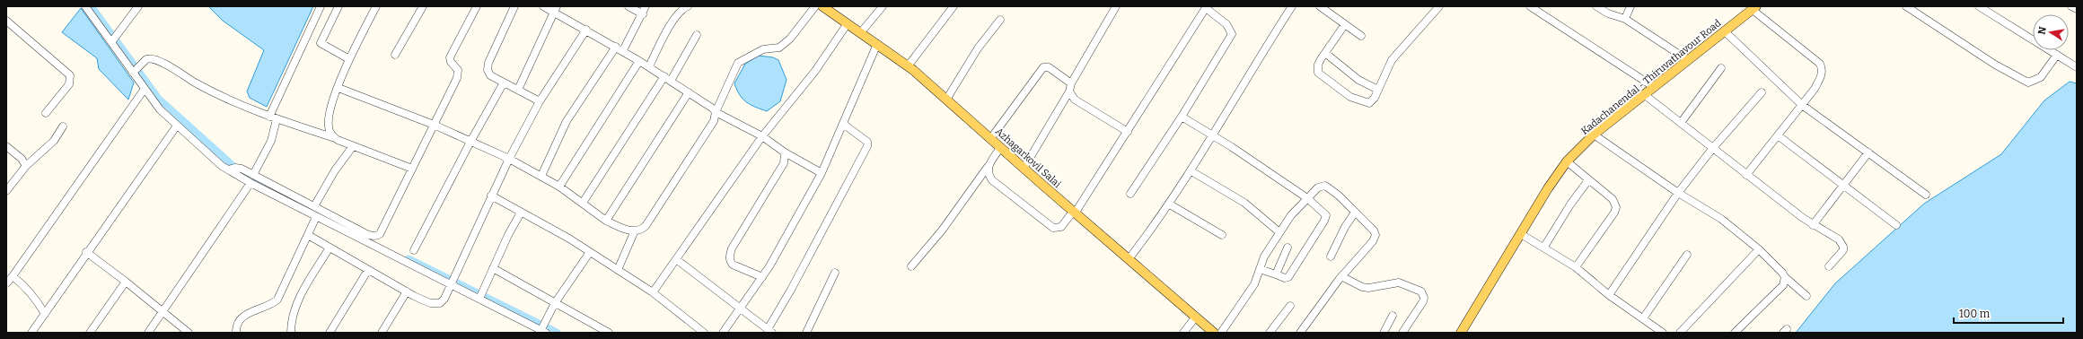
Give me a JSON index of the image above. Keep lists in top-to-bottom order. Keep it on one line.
{"streets":{"main road":["Kadachanendal - Thiruvathavour Road","Azhagarkovil Salai"]},"scale_bar":"100 m","north":"left"}
